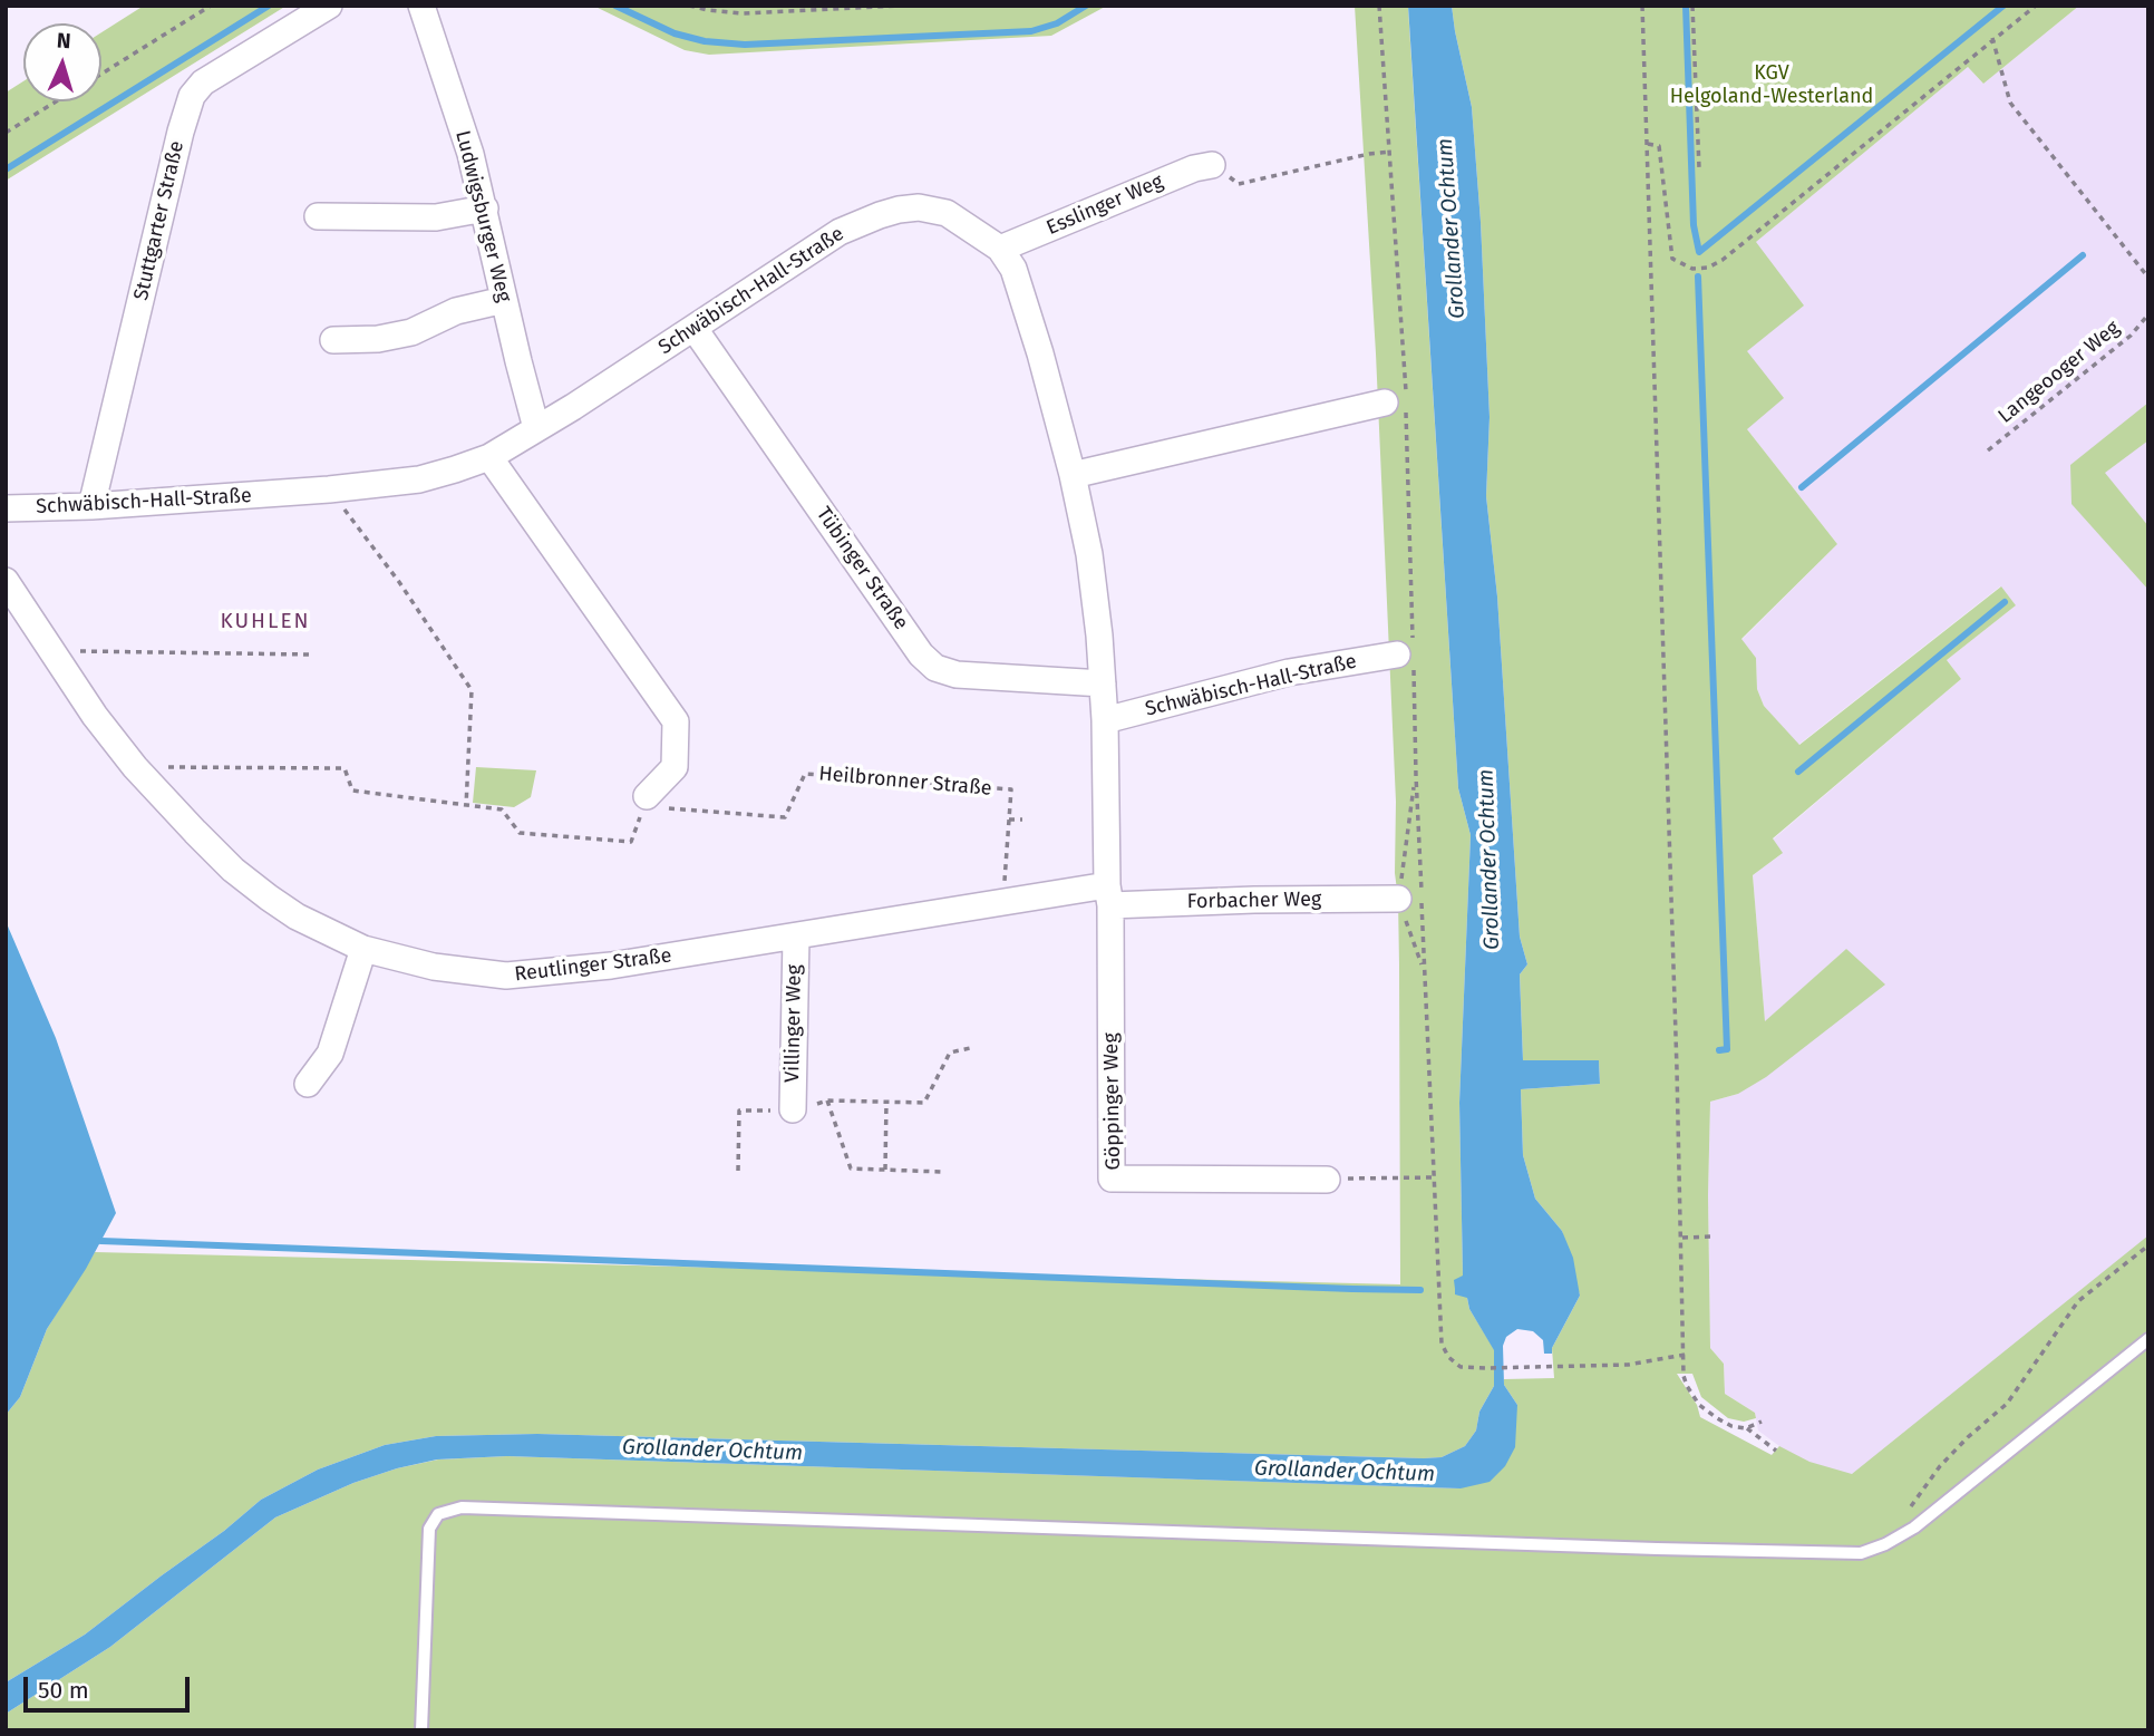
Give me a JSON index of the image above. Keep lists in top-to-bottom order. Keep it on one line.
{"streets":{"street":["Esslinger Weg","Ludwigsburger Weg","Stuttgarter Straße","Schwäbisch-Hall-Straße","Tübinger Straße","Forbacher Weg","Reutlinger Straße","Villinger Weg","Göppinger Weg"],"path":["Langeooger Weg","Heilbronner Straße"]},"crossings":[["Esslinger Weg","Schwäbisch-Hall-Straße"],["Ludwigsburger Weg","Schwäbisch-Hall-Straße"],["Stuttgarter Straße","Schwäbisch-Hall-Straße"],["Schwäbisch-Hall-Straße","Tübinger Straße"],["Schwäbisch-Hall-Straße","Forbacher Weg"],["Schwäbisch-Hall-Straße","Reutlinger Straße"],["Schwäbisch-Hall-Straße","Göppinger Weg"],["Forbacher Weg","Reutlinger Straße"],["Forbacher Weg","Göppinger Weg"],["Reutlinger Straße","Villinger Weg"],["Reutlinger Straße","Göppinger Weg"]],"districts":["KUHLEN"],"water":["Grollander Ochtum"],"parks":["KGV Helgoland-Westerland"],"scale_bar":"50 m","north":"top"}
